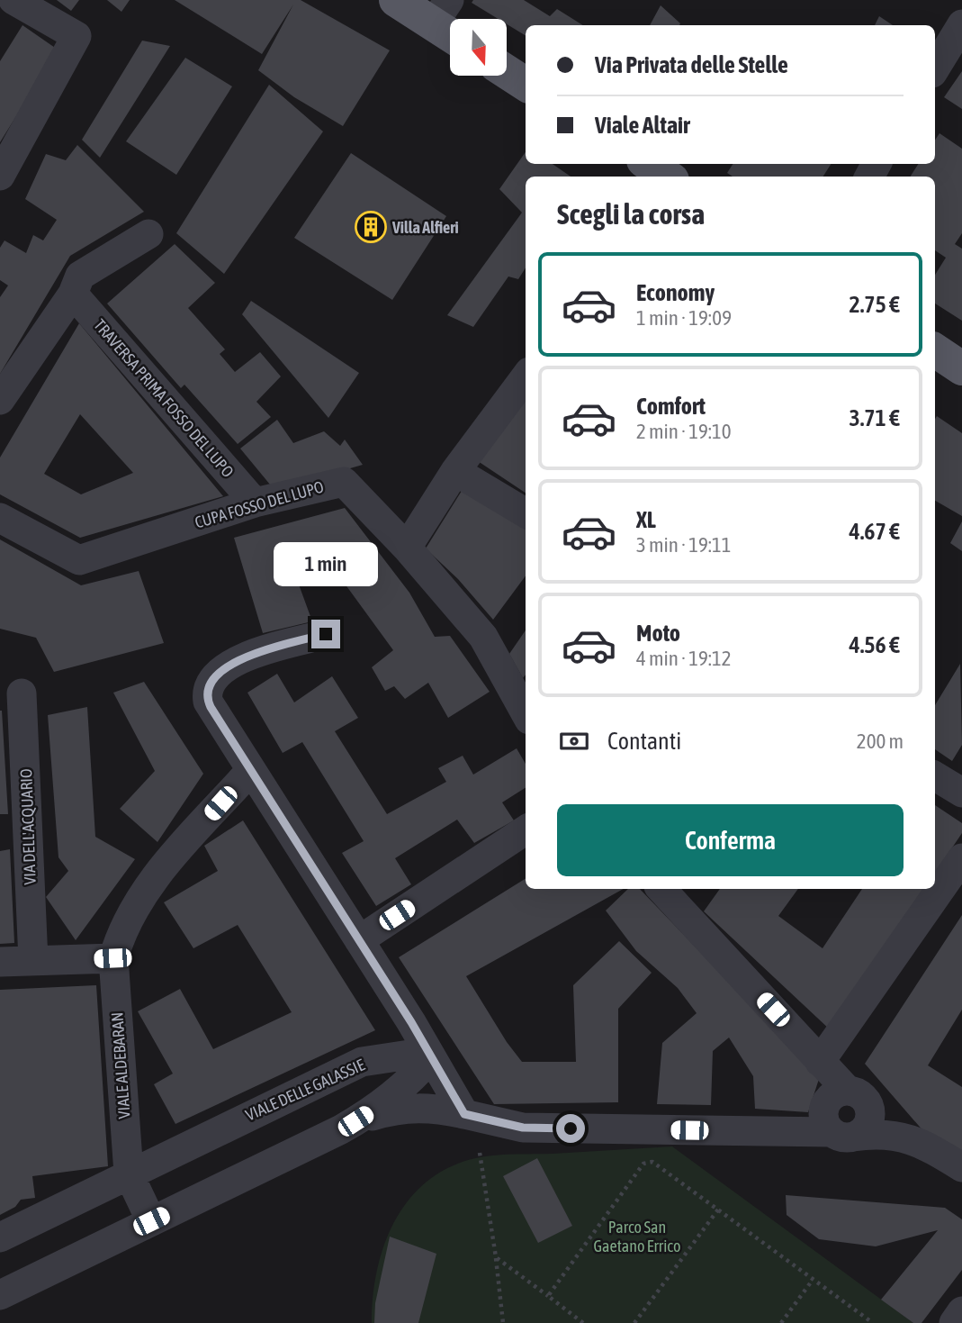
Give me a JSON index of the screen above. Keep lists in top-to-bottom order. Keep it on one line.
{"streets":{"street":["TRAVERSA PRIMA FOSSO DEL LUPO","CUPA FOSSO DEL LUPO","VIA DELL'ACQUARIO","VIALE ALDEBARAN","VIALE DELLE GALASSIE"]},"crossings":[["TRAVERSA PRIMA FOSSO DEL LUPO","CUPA FOSSO DEL LUPO"],["VIALE ALDEBARAN","VIALE DELLE GALASSIE"]],"parks":["Parco San Gaetano Errico"],"places":{"building":["Villa Alfieri"]},"north":"bottom","page":{"banner":["Via Privata delle Stelle","Viale Altair"],"heading":"Scegli la corsa","list":[{"name":"Economy","note":"1 min · 19:09","value":"2.75 €"},{"name":"Comfort","note":"2 min · 19:10","value":"3.71 €"},{"name":"XL","note":"3 min · 19:11","value":"4.67 €"},{"name":"Moto","note":"4 min · 19:12","value":"4.56 €"}],"bubble":"1 min","pay":["Contanti","200 m"],"buttons":"Conferma"}}
